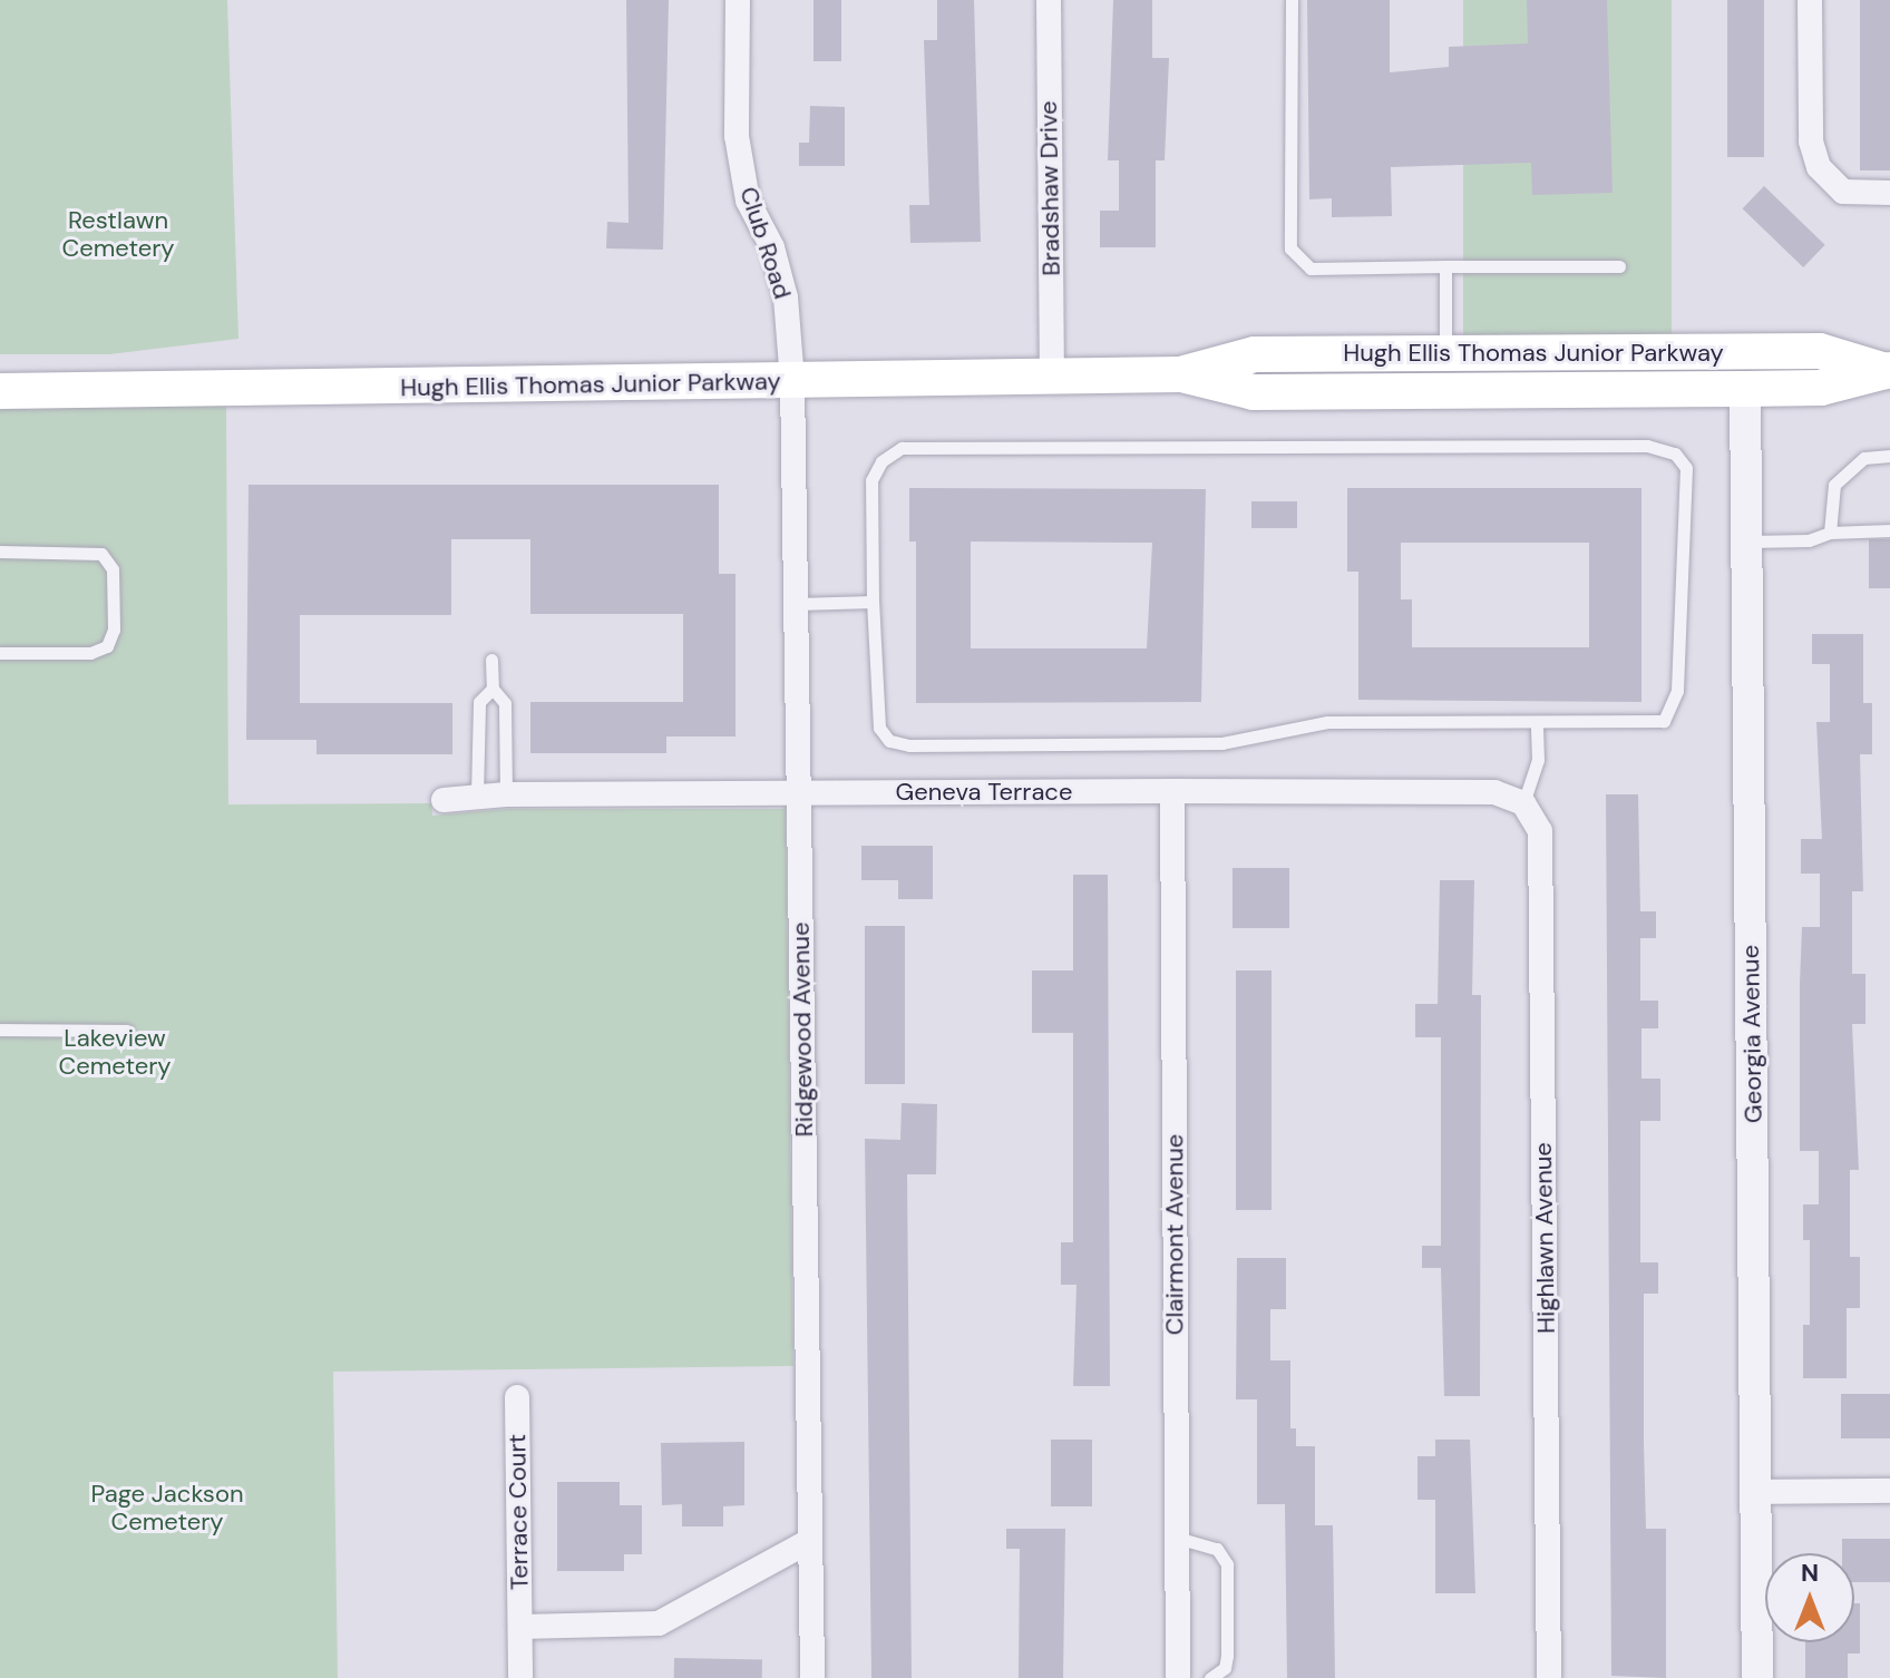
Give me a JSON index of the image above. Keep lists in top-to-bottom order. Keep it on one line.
{"streets":{"main road":["Hugh Ellis Thomas Junior Parkway"],"street":["Bradshaw Drive","Club Road","Geneva Terrace","Ridgewood Avenue","Georgia Avenue","Clairmont Avenue","Highlawn Avenue","Terrace Court"]},"crossings":[["Bradshaw Drive","Hugh Ellis Thomas Junior Parkway"],["Club Road","Hugh Ellis Thomas Junior Parkway"],["Club Road","Ridgewood Avenue"],["Hugh Ellis Thomas Junior Parkway","Ridgewood Avenue"],["Hugh Ellis Thomas Junior Parkway","Georgia Avenue"],["Geneva Terrace","Ridgewood Avenue"],["Geneva Terrace","Clairmont Avenue"],["Geneva Terrace","Highlawn Avenue"],["Ridgewood Avenue","Terrace Court"]],"parks":["Restlawn Cemetery","Lakeview Cemetery","Page Jackson Cemetery"],"north":"top"}
